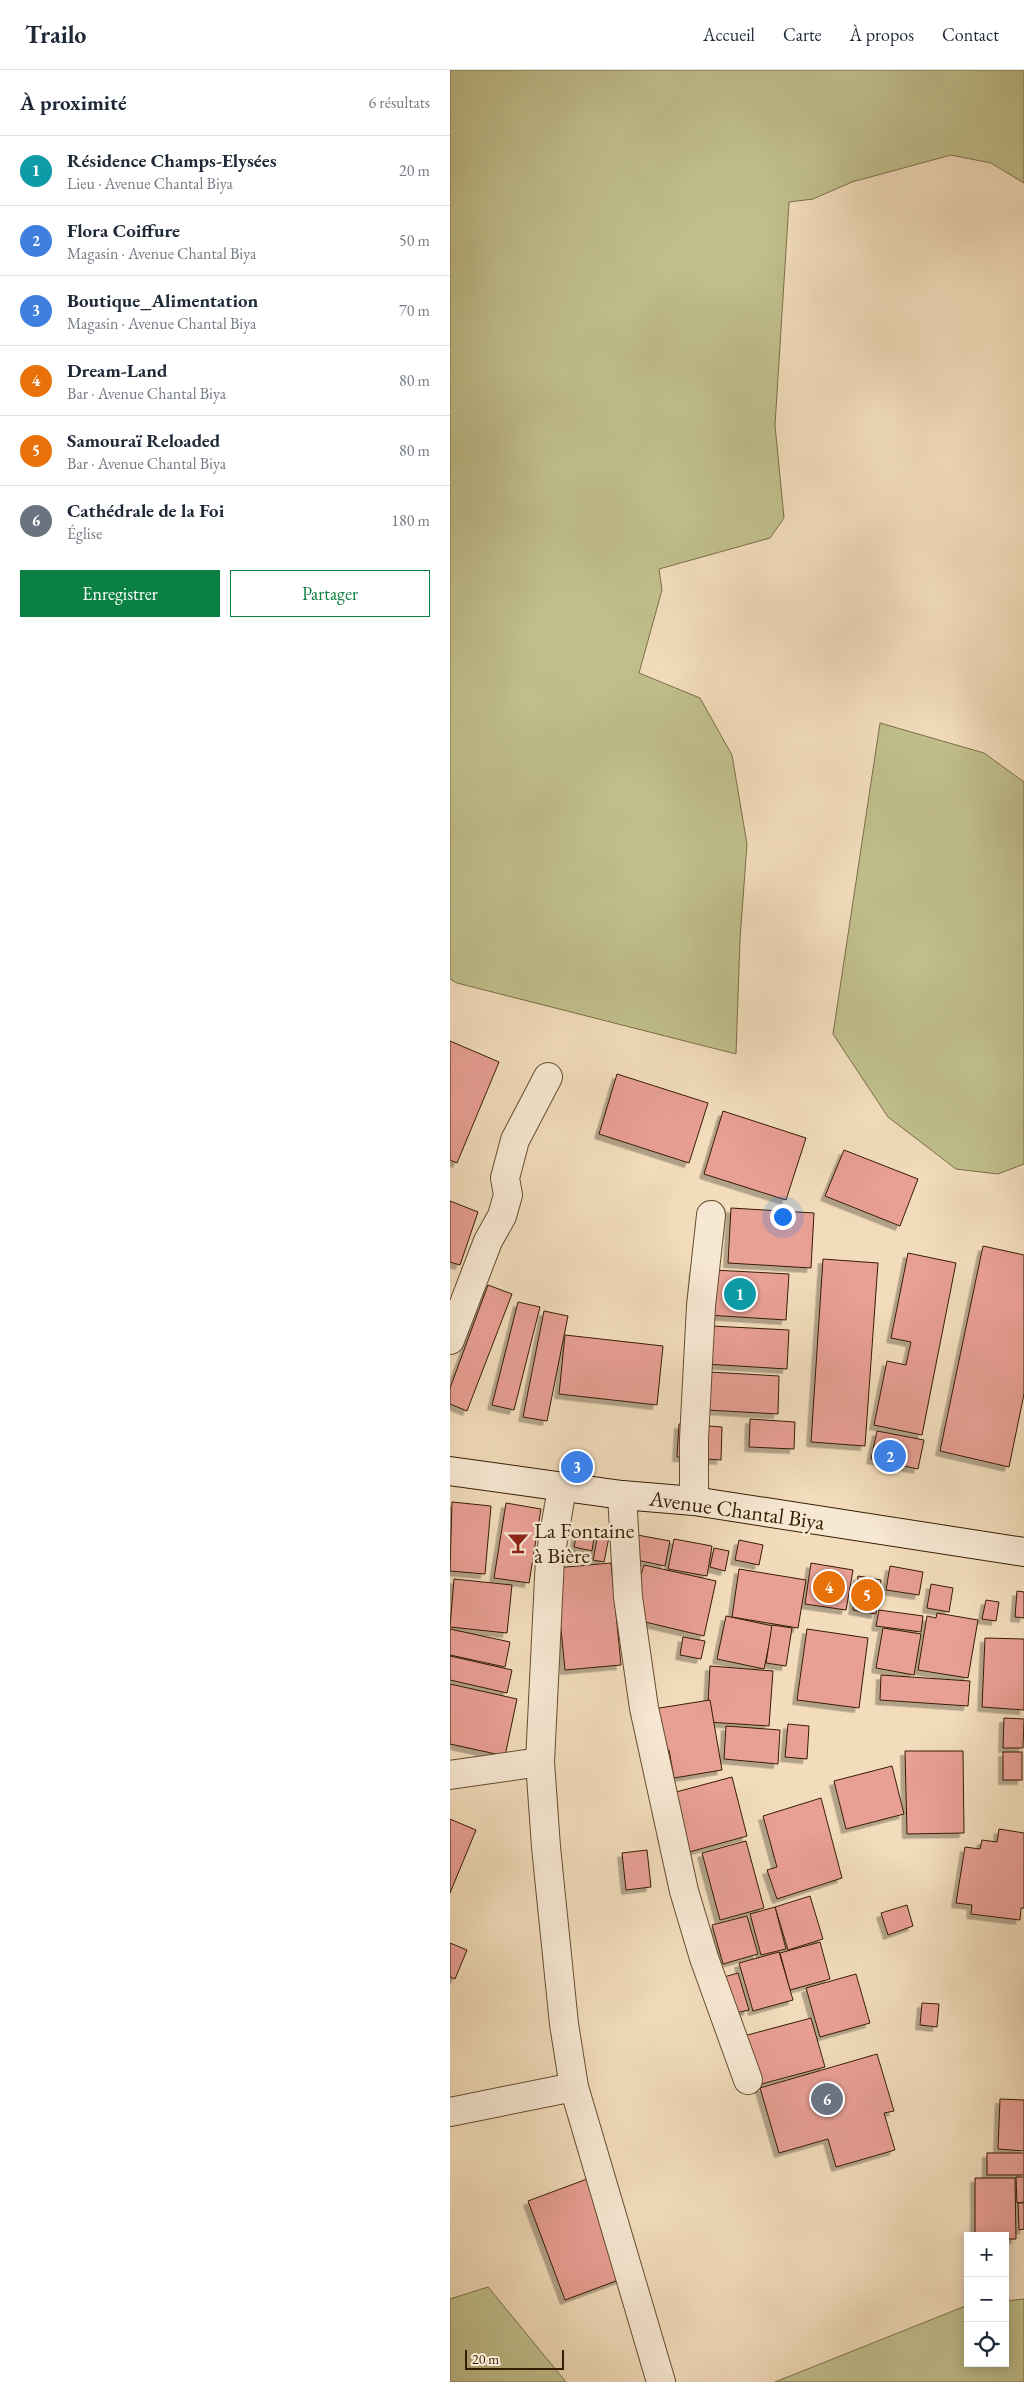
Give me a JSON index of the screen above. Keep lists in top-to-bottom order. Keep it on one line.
{"streets":{"street":["Avenue Chantal Biya"]},"places":{"bar":["La Fontaine à Bière"]},"scale_bar":"20 m","page":{"header":"Trailo","nav":["Accueil","Carte","À propos","Contact"],"heading":["À proximité","6 résultats"],"list":[{"mark":"1","name":"Résidence Champs-Elysées","note":"Lieu · Avenue Chantal Biya","value":"20 m"},{"mark":"2","name":"Flora Coiffure","note":"Magasin · Avenue Chantal Biya","value":"50 m"},{"mark":"3","name":"Boutique_Alimentation","note":"Magasin · Avenue Chantal Biya","value":"70 m"},{"mark":"4","name":"Dream-Land","note":"Bar · Avenue Chantal Biya","value":"80 m"},{"mark":"5","name":"Samouraï Reloaded","note":"Bar · Avenue Chantal Biya","value":"80 m"},{"mark":"6","name":"Cathédrale de la Foi","note":"Église","value":"180 m"}],"buttons":["Enregistrer","Partager"],"pins":["1","2","3","4","5","6"],"map_buttons":["+","−"],"scale":"20 m"}}
